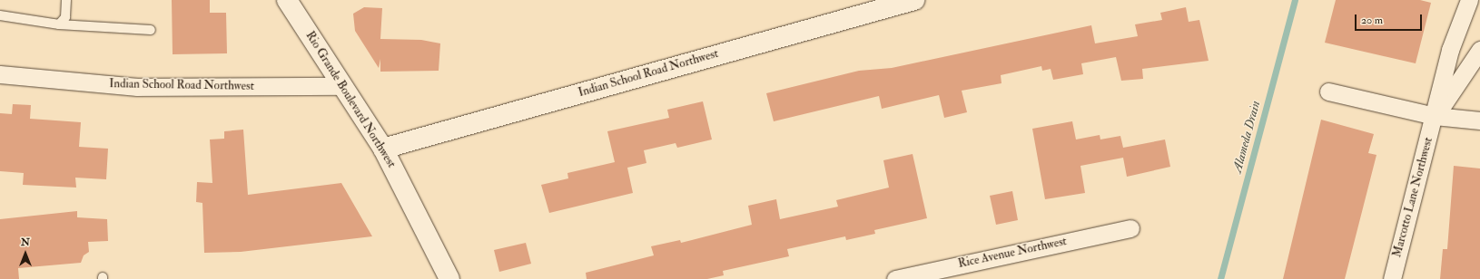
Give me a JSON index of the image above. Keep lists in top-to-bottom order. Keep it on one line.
{"streets":{"main road":["Indian School Road Northwest","Rio Grande Boulevard Northwest"],"street":["Marcotto Lane Northwest","Rice Avenue Northwest"]},"crossings":[["Indian School Road Northwest","Rio Grande Boulevard Northwest"]],"water":["Alameda Drain"],"scale_bar":"20 m","north":"top"}
